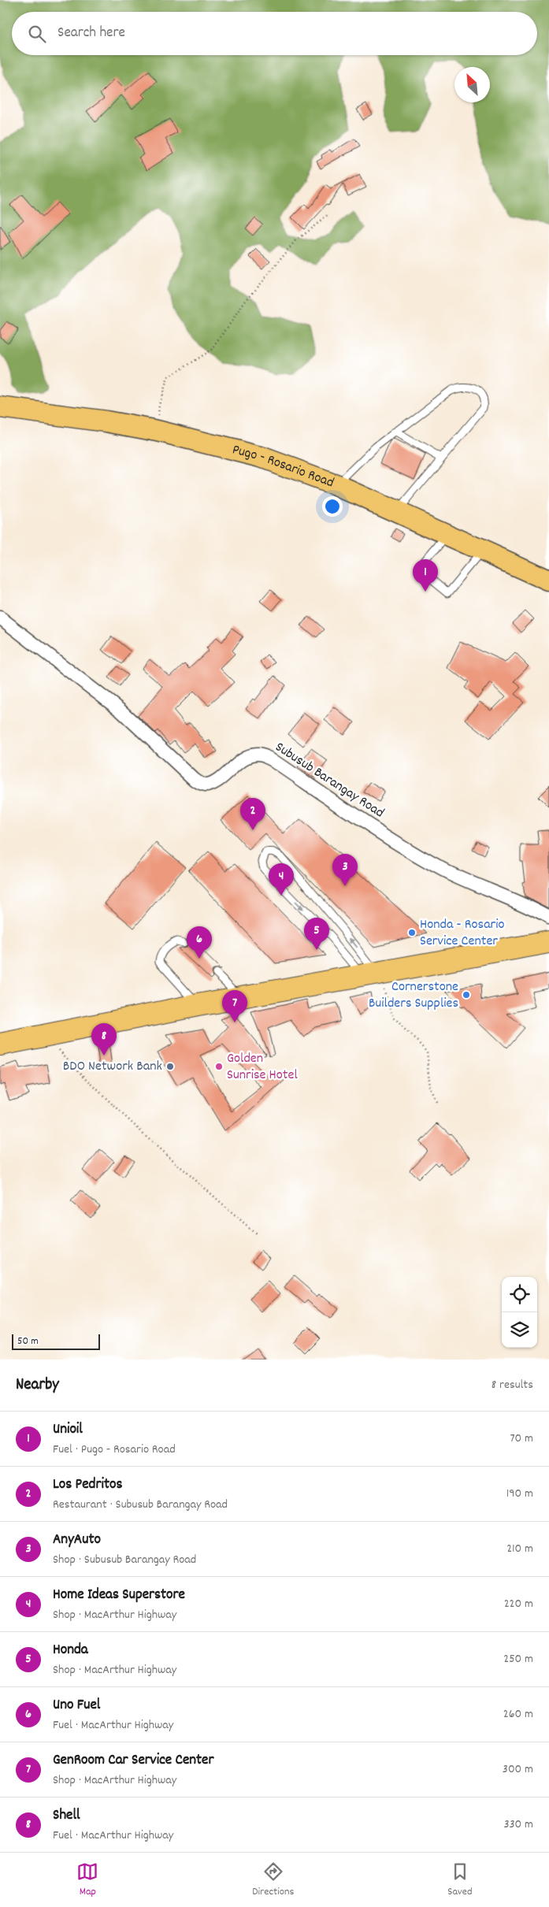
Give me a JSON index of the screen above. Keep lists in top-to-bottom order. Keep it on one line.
{"streets":{"main road":["Pugo - Rosario Road"],"street":["Subusub Barangay Road"]},"places":["Honda - Rosario Service Center","Cornerstone Builders Supplies","BDO Network Bank","Golden Sunrise Hotel"],"scale_bar":"50 m","north":"top left","page":{"search":"Search here","pins":["1","2","3","4","5","6","7","8"],"scale":"50 m","heading":["Nearby","8 results"],"list":[{"mark":"1","name":"Unioil","note":"Fuel · Pugo - Rosario Road","value":"70 m"},{"mark":"2","name":"Los Pedritos","note":"Restaurant · Subusub Barangay Road","value":"190 m"},{"mark":"3","name":"AnyAuto","note":"Shop · Subusub Barangay Road","value":"210 m"},{"mark":"4","name":"Home Ideas Superstore","note":"Shop · MacArthur Highway","value":"220 m"},{"mark":"5","name":"Honda","note":"Shop · MacArthur Highway","value":"250 m"},{"mark":"6","name":"Uno Fuel","note":"Fuel · MacArthur Highway","value":"260 m"},{"mark":"7","name":"GenRoom Car Service Center","note":"Shop · MacArthur Highway","value":"300 m"},{"mark":"8","name":"Shell","note":"Fuel · MacArthur Highway","value":"330 m"}],"nav":["Map","Directions","Saved"]}}
